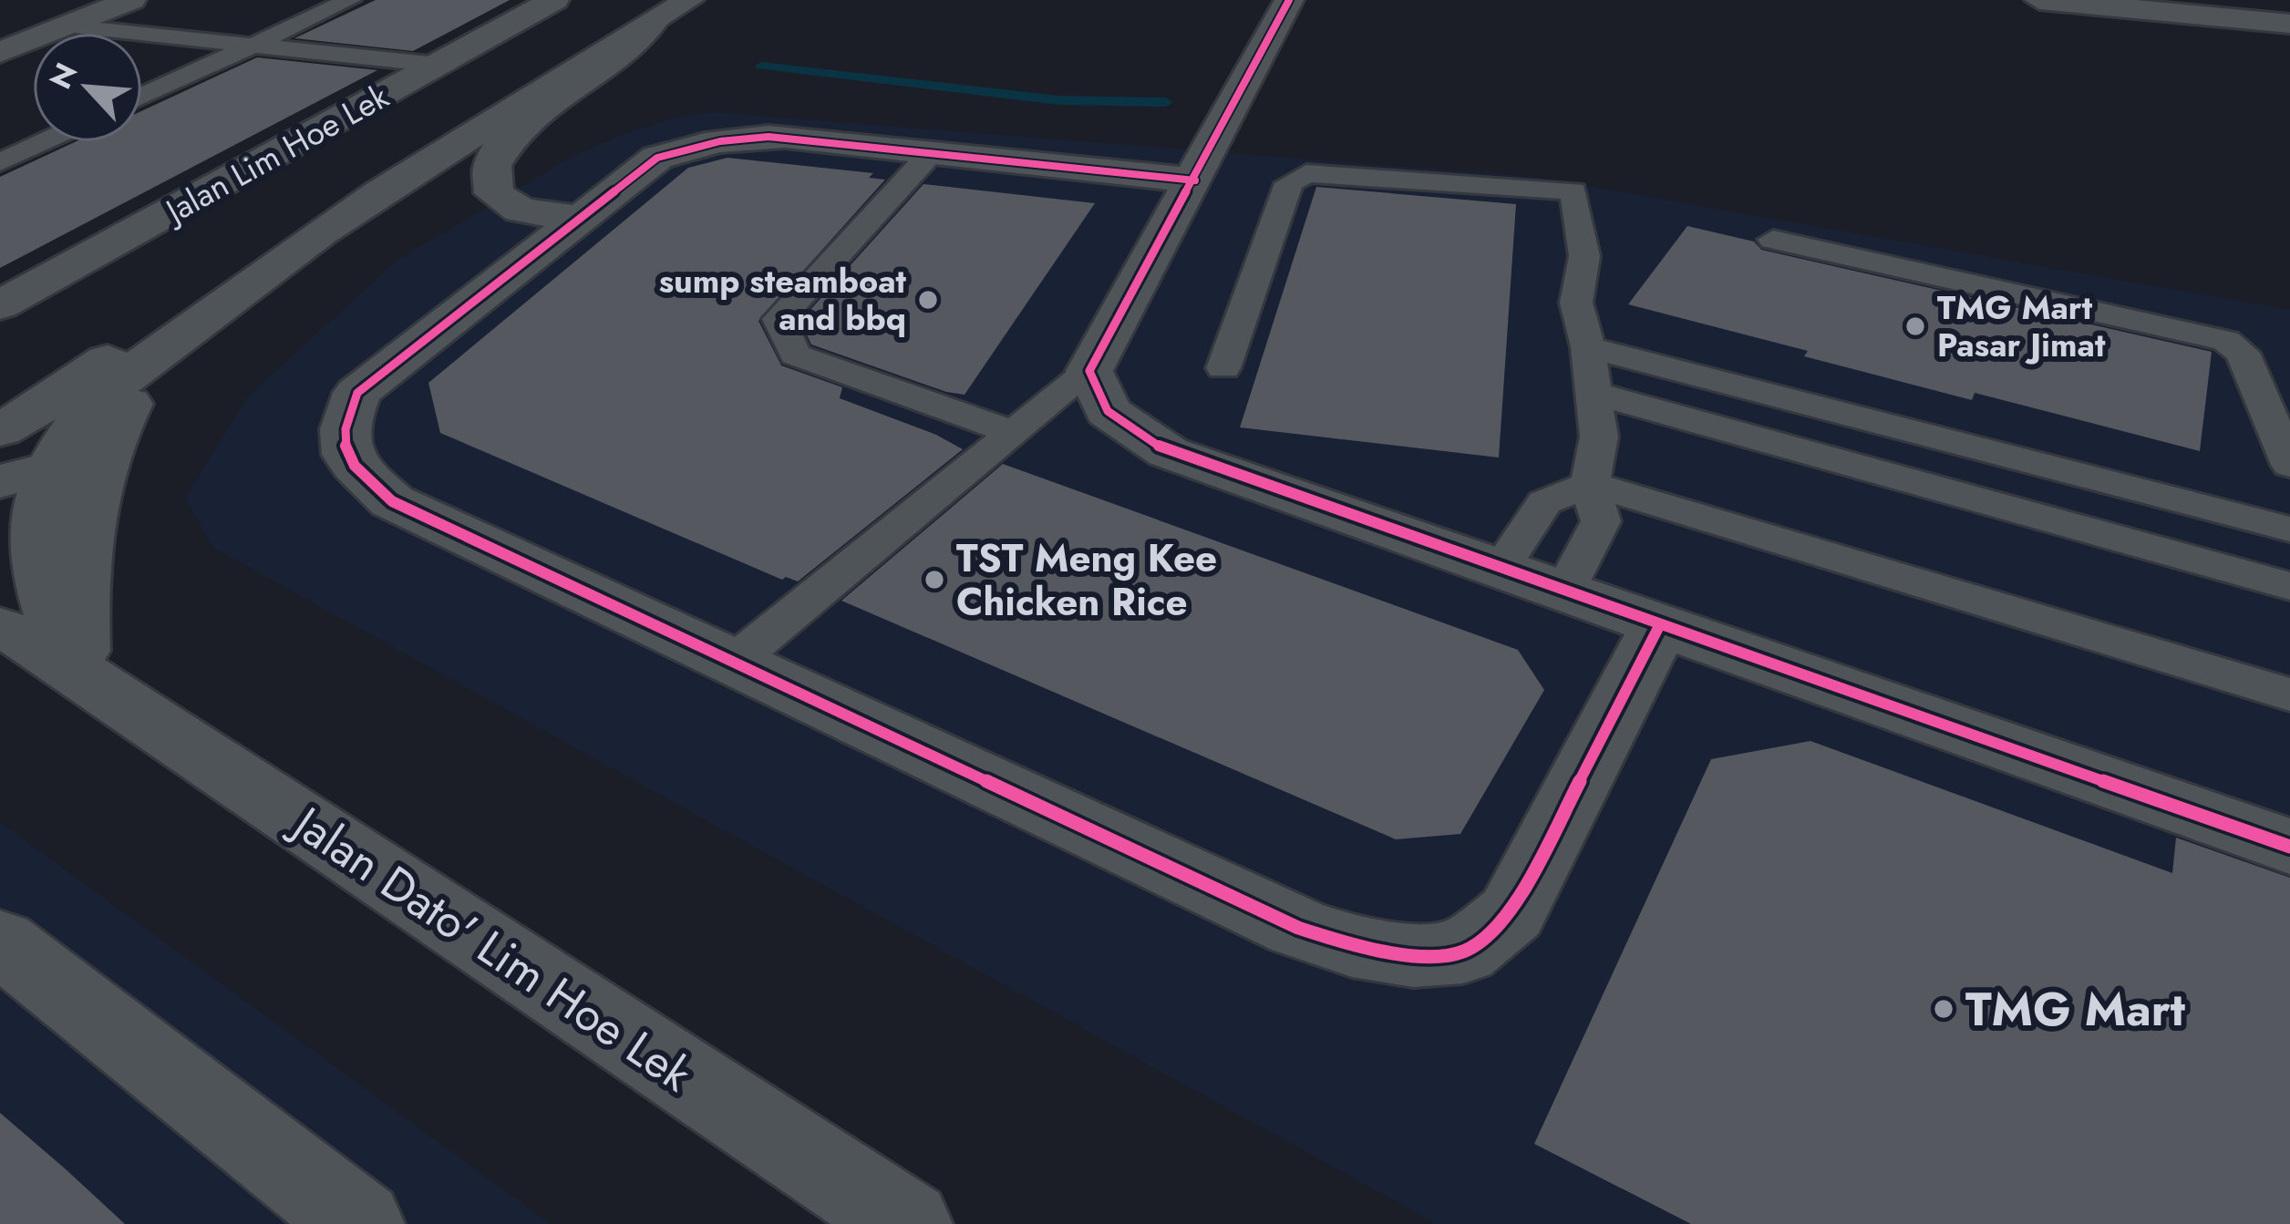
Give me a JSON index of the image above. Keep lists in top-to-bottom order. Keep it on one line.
{"streets":{"street":["Jalan Lim Hoe Lek","Jalan Dato' Lim Hoe Lek"]},"places":["sump steamboat and bbq","TMG Mart Pasar Jimat","TST Meng Kee Chicken Rice","TMG Mart"],"north":"top left"}
